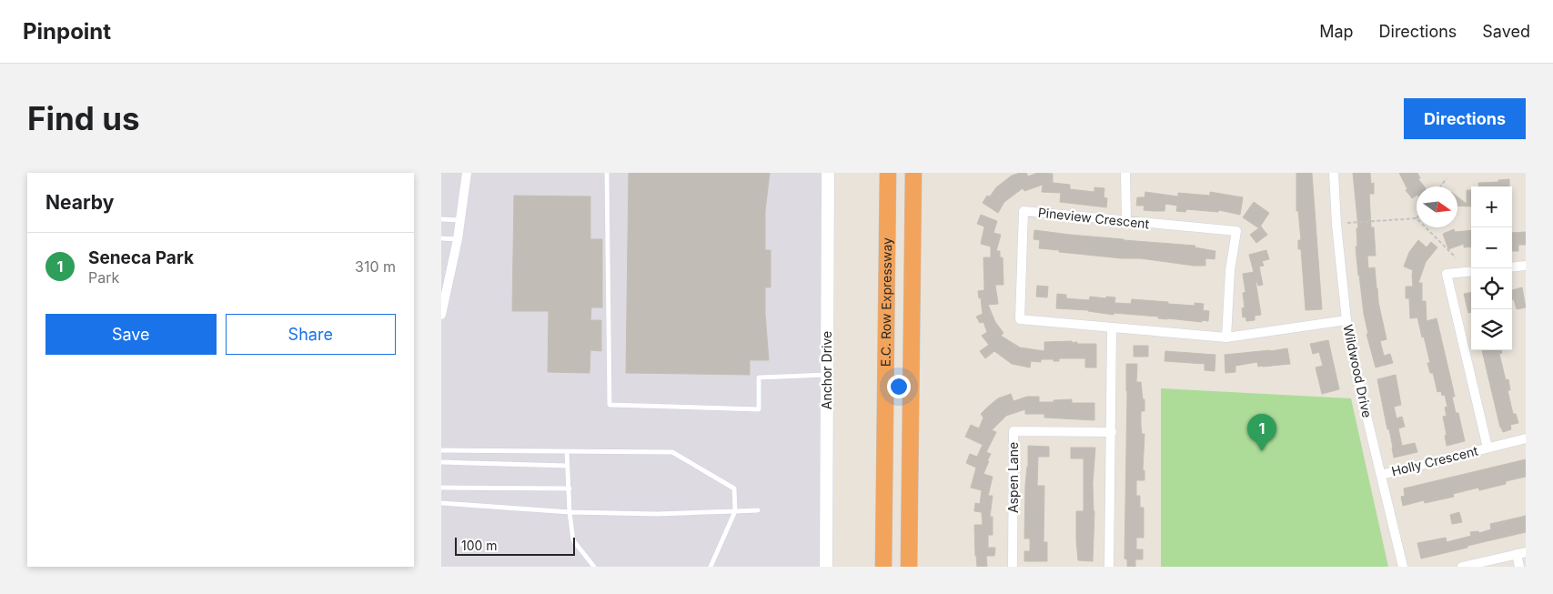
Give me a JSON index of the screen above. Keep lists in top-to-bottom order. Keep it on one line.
{"streets":{"highway":["E.C. Row Expressway"],"street":["Pineview Crescent","Anchor Drive","Wildwood Drive","Holly Crescent","Aspen Lane"]},"crossings":[["Pineview Crescent","Wildwood Drive"],["Wildwood Drive","Holly Crescent"]],"scale_bar":"100 m","north":"right","page":{"header":"Pinpoint","nav":["Map","Directions","Saved"],"buttons":["Directions",["Save","Share"]],"title":"Find us","heading":"Nearby","map_buttons":["+","−"],"list":[{"mark":"1","name":"Seneca Park","note":"Park","value":"310 m"}],"pins":"1","scale":"100 m"}}
